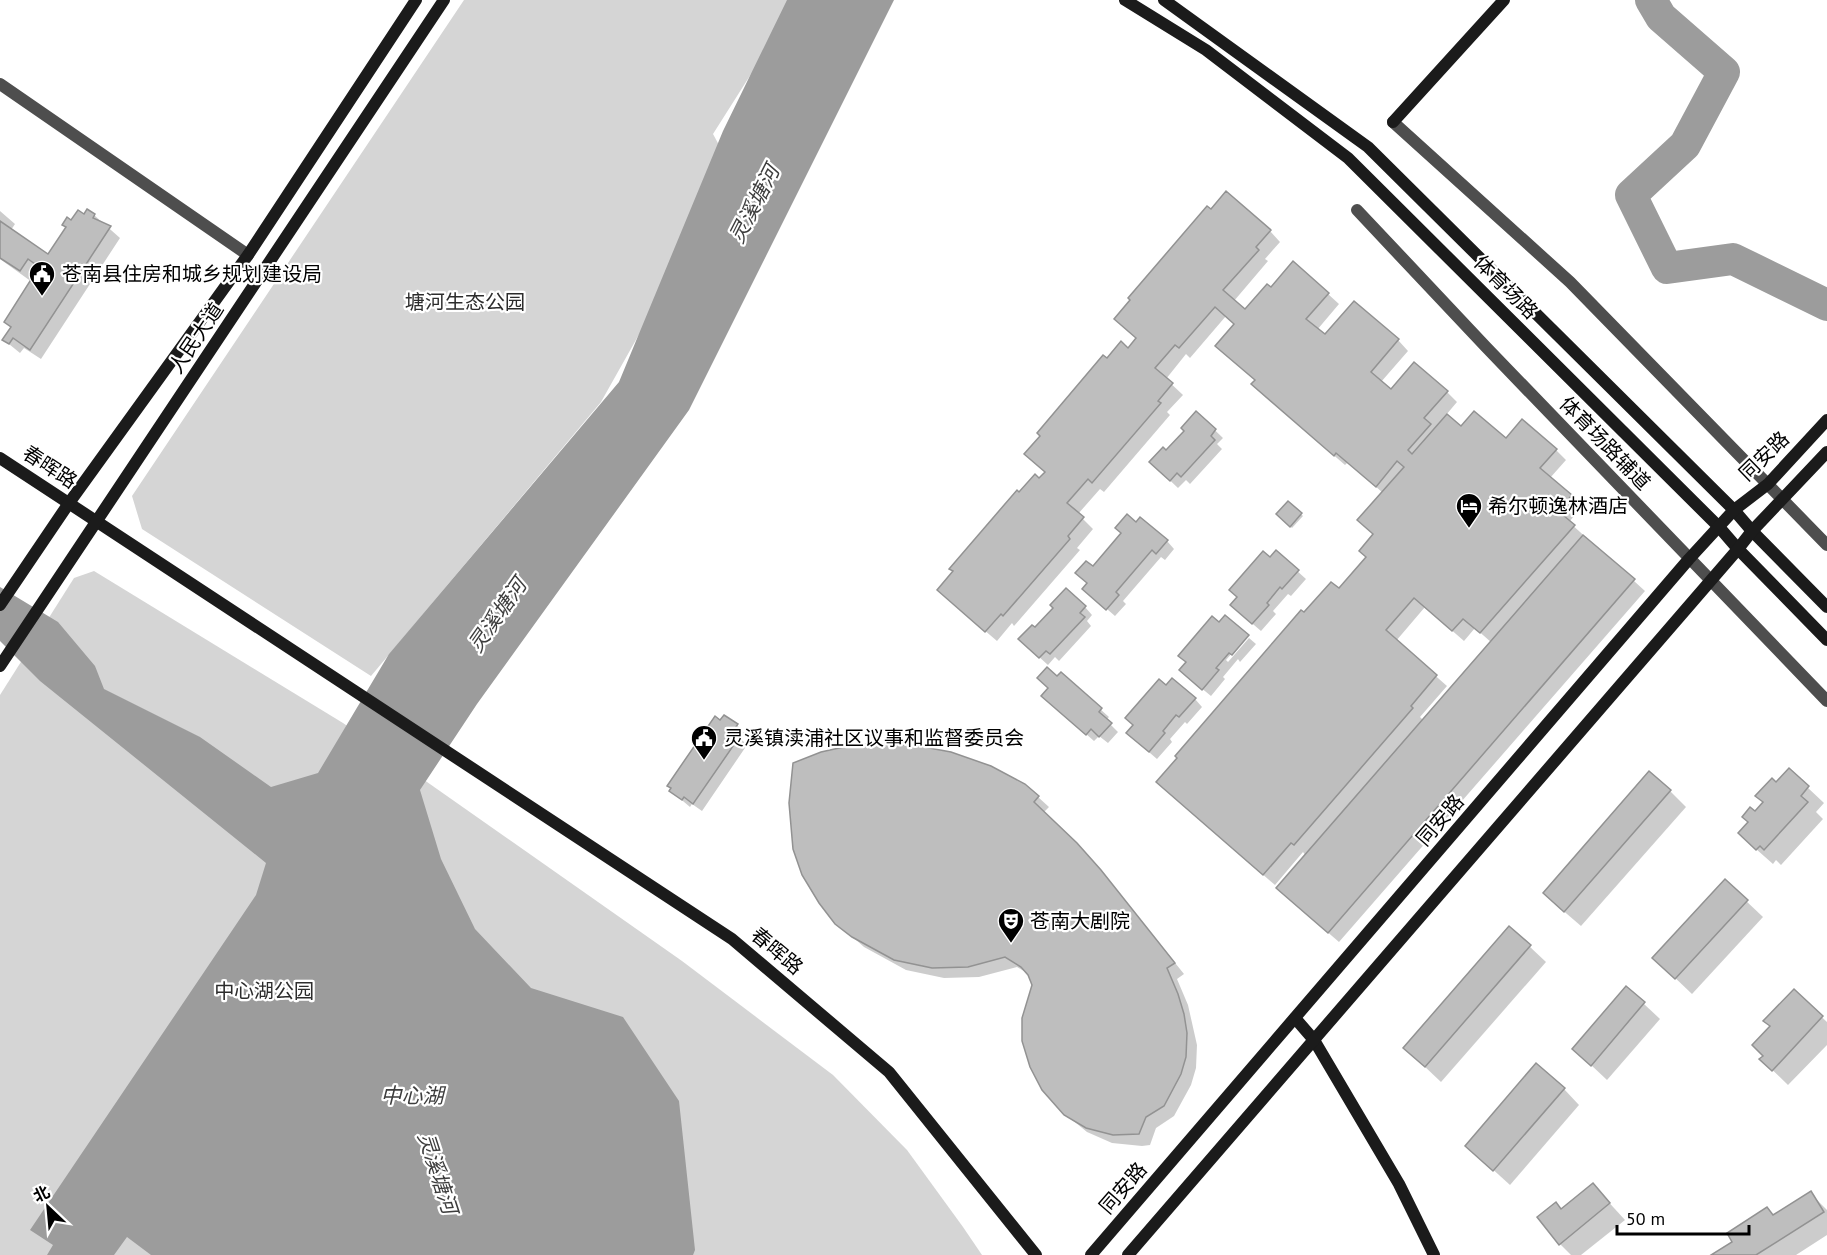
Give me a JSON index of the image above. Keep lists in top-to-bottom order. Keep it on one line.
{"streets":{"street":["体育场路","人民大道","体育场路辅道","同安路","春晖路"]},"crossings":[["体育场路","同安路"],["人民大道","春晖路"],["体育场路辅道","同安路"]],"water":["灵溪塘河","中心湖"],"parks":["塘河生态公园","中心湖公园"],"places":{"public building":["苍南县住房和城乡规划建设局","灵溪镇渎浦社区议事和监督委员会"],"hotel":["希尔顿逸林酒店"],"theatre":["苍南大剧院"]},"scale_bar":"50 m","north":"top left"}
